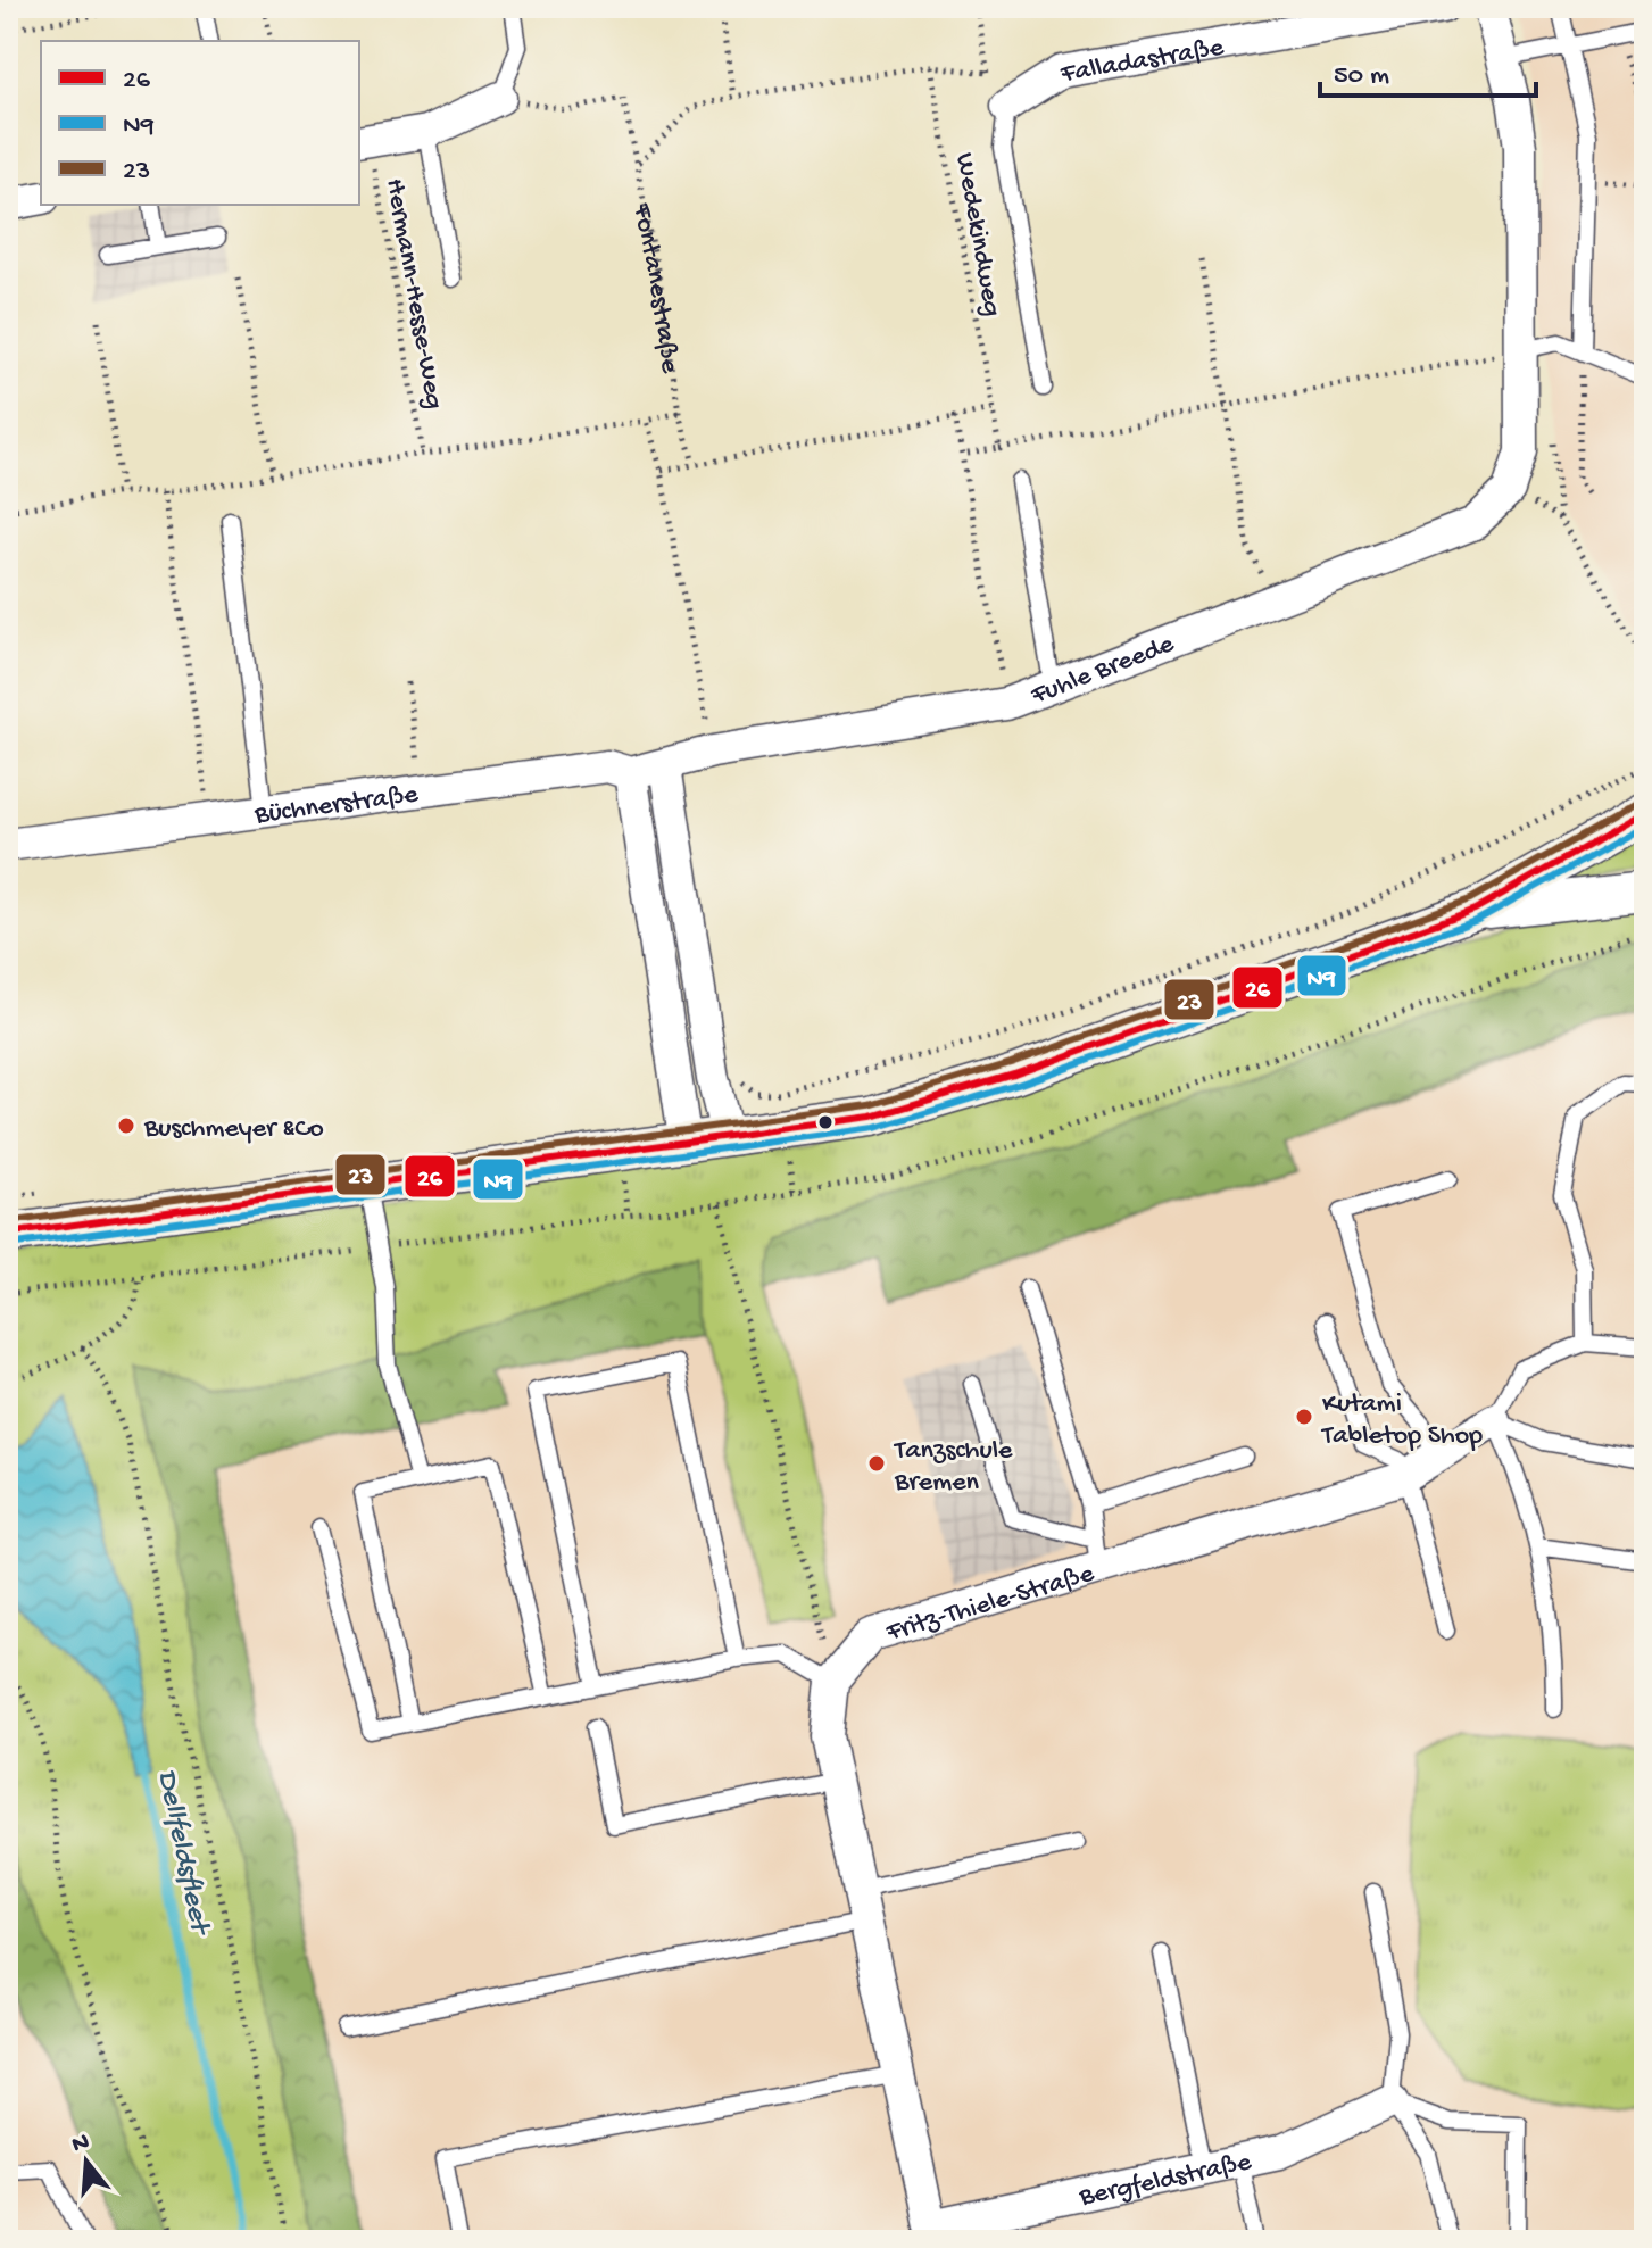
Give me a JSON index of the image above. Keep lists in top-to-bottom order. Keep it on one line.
{"streets":{"street":["Falladastraße","Fuhle Breede","Büchnerstraße","Fritz-Thiele-Straße","Bergfeldstraße"],"path":["Wedekindweg","Fontanestraße","Hermann-Hesse-Weg"]},"crossings":[["Fuhle Breede","Büchnerstraße"]],"water":["Dellfeldsfleet"],"places":["Buschmeyer &Co","Kutami Tabletop Shop","Tanzschule Bremen"],"lines":["transit line 23","transit line 26","transit line N9"],"legend":["26","N9","23"],"scale_bar":"50 m","north":"top"}
